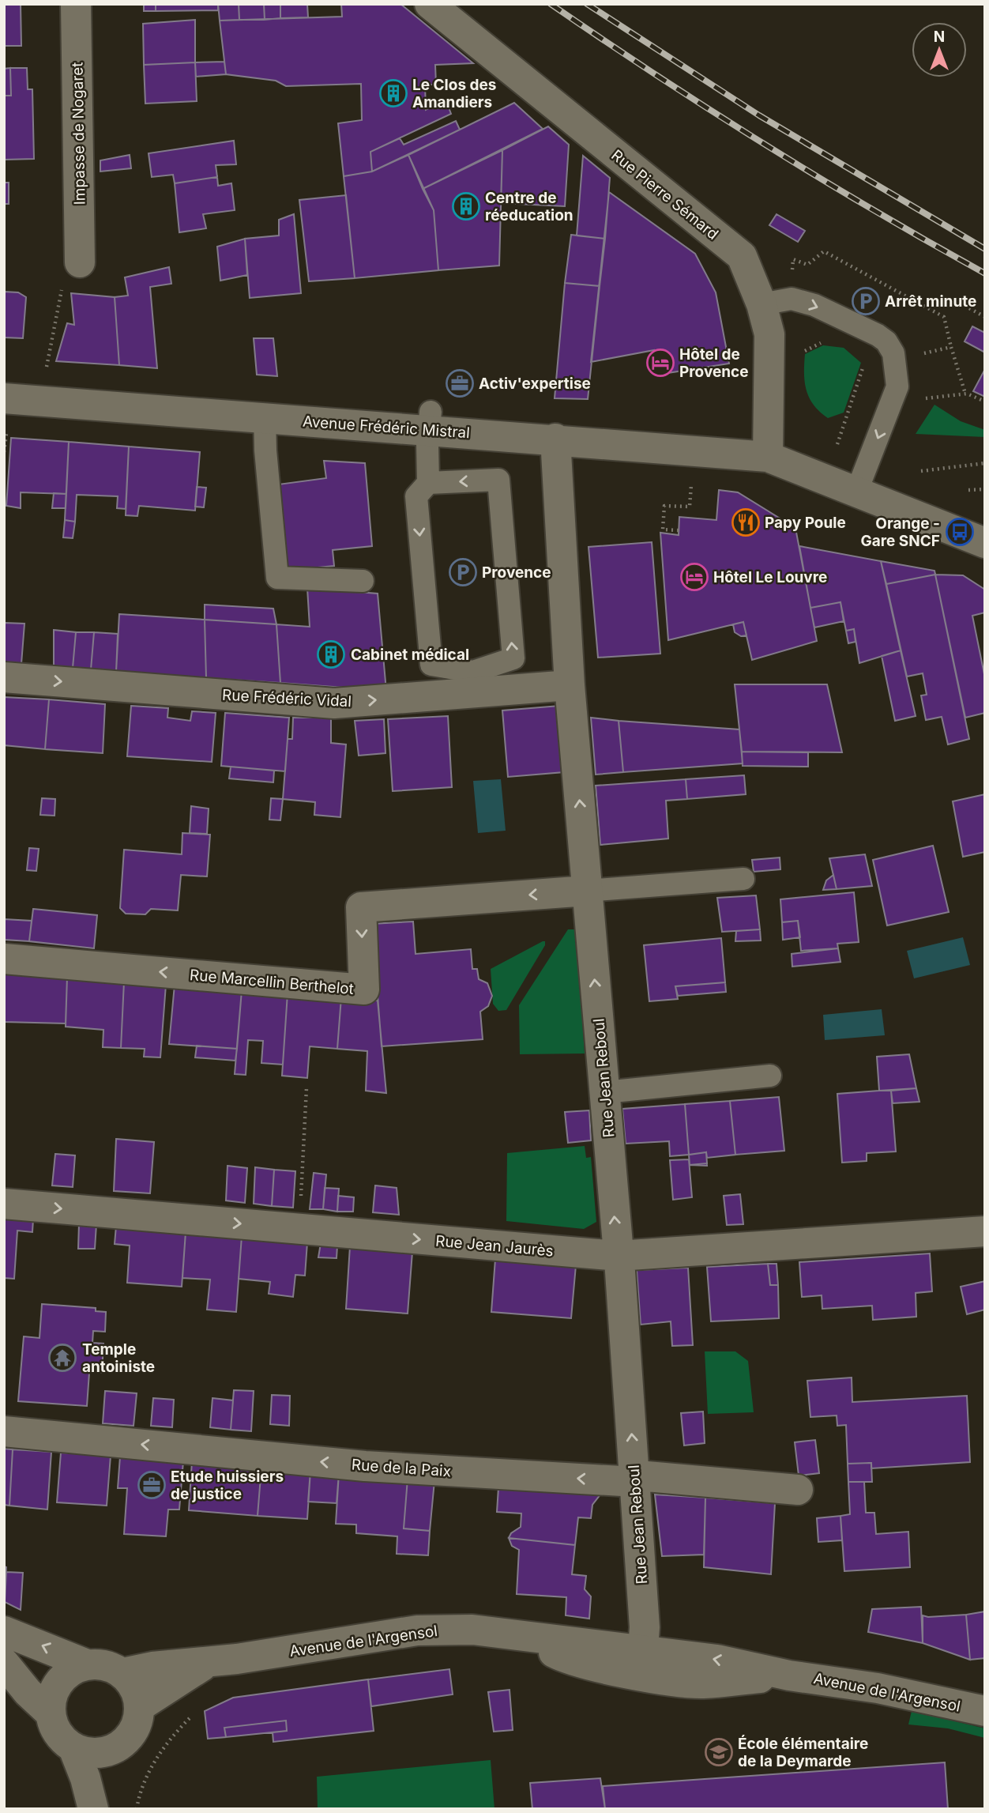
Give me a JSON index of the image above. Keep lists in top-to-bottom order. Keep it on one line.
{"streets":{"street":["Impasse de Nogaret","Rue Pierre Sémard","Avenue Frédéric Mistral","Rue Frédéric Vidal","Rue Marcellin Berthelot","Rue Jean Reboul","Rue Jean Jaurès","Rue de la Paix","Avenue de l'Argensol"]},"crossings":[["Rue Pierre Sémard","Avenue Frédéric Mistral"],["Avenue Frédéric Mistral","Rue Jean Reboul"],["Rue Frédéric Vidal","Rue Jean Reboul"],["Rue Marcellin Berthelot","Rue Jean Reboul"],["Rue Jean Reboul","Rue Jean Jaurès"],["Rue Jean Reboul","Rue de la Paix"],["Rue Jean Reboul","Avenue de l'Argensol"]],"one_way":["Rue Frédéric Vidal","Rue Marcellin Berthelot","Rue Jean Reboul","Rue Jean Jaurès","Rue de la Paix"],"places":{"building":["Le Clos des Amandiers","Centre de réeducation","Cabinet médical"],"parking":["Arrêt minute","Provence"],"hotel":["Hôtel de Provence","Hôtel Le Louvre"],"office":["Activ'expertise","Etude huissiers de justice"],"restaurant":["Papy Poule"],"bus stop":["Orange - Gare SNCF"],"temple":["Temple antoiniste"],"school or university":["École élémentaire de la Deymarde"]},"north":"top"}
